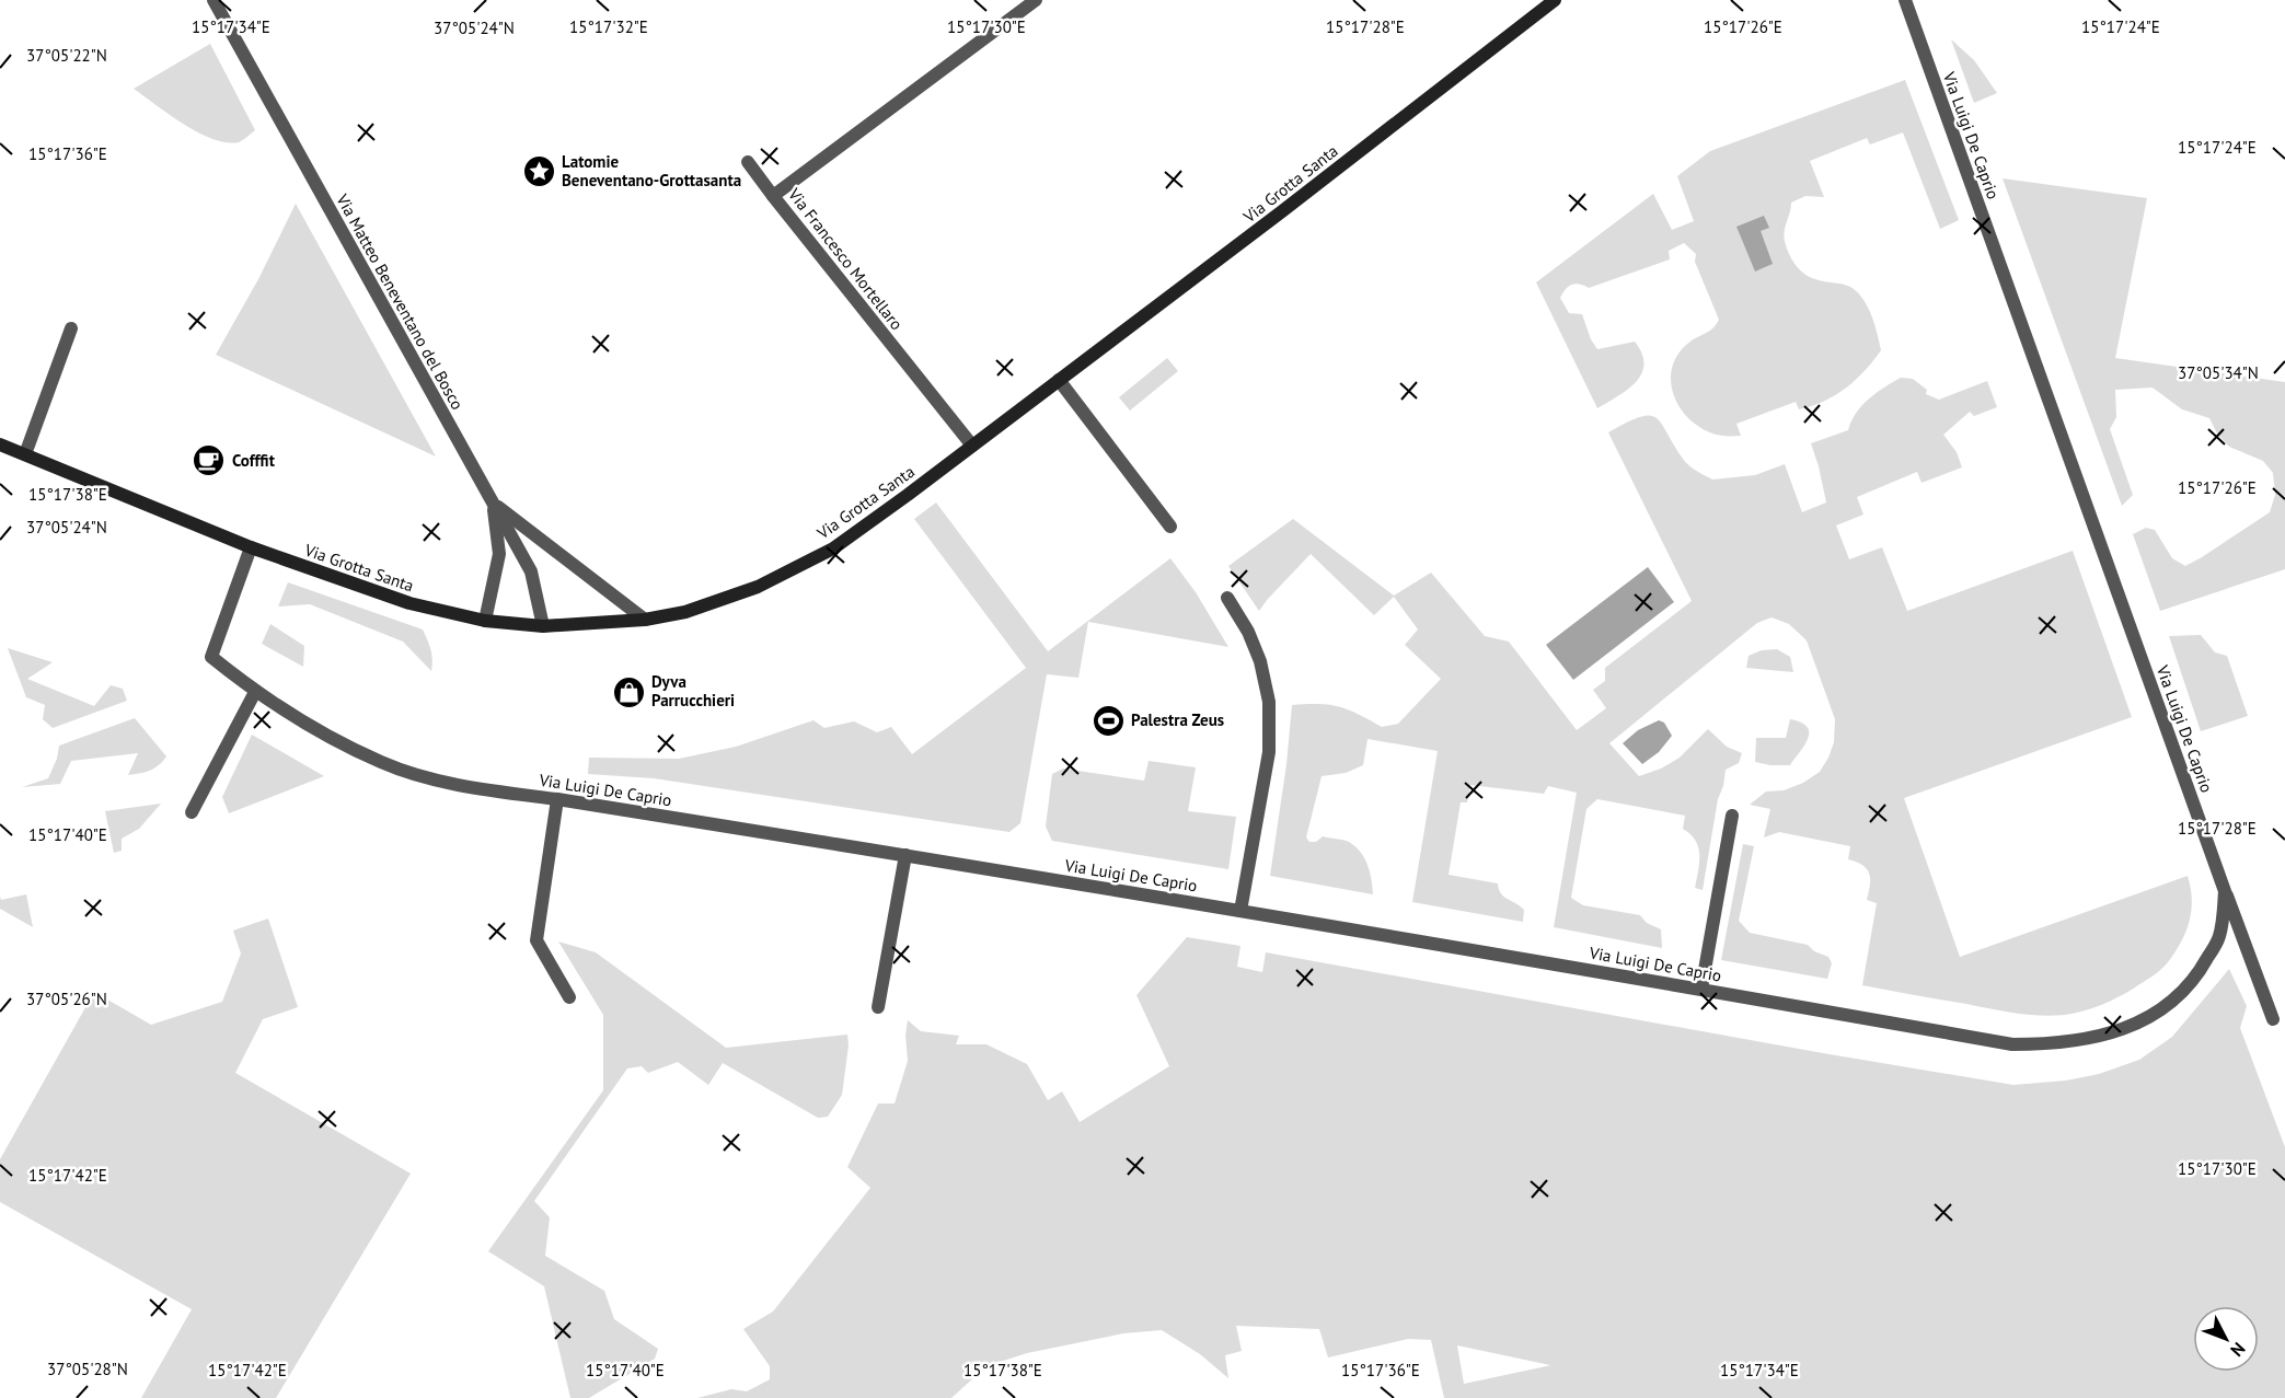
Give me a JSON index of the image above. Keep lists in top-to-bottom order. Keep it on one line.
{"streets":{"street":["Via Luigi De Caprio","Via Grotta Santa","Via Francesco Mortellaro","Via Matteo Beneventano del Bosco"]},"crossings":[["Via Luigi De Caprio","Via Grotta Santa"],["Via Grotta Santa","Via Francesco Mortellaro"],["Via Grotta Santa","Via Matteo Beneventano del Bosco"]],"places":{"place":["Latomie Beneventano-Grottasanta"],"cafe":["Cofffit"],"shop":["Dyva Parrucchieri"],"sports":["Palestra Zeus"]},"north":"bottom right","coordinates":["15°17'24\"E","15°17'34\"E","15°17'32\"E","15°17'30\"E","15°17'28\"E","15°17'26\"E","37°05'24\"N","37°05'22\"N","15°17'36\"E","37°05'34\"N","15°17'38\"E","15°17'40\"E","37°05'26\"N","15°17'42\"E","37°05'28\"N"]}
